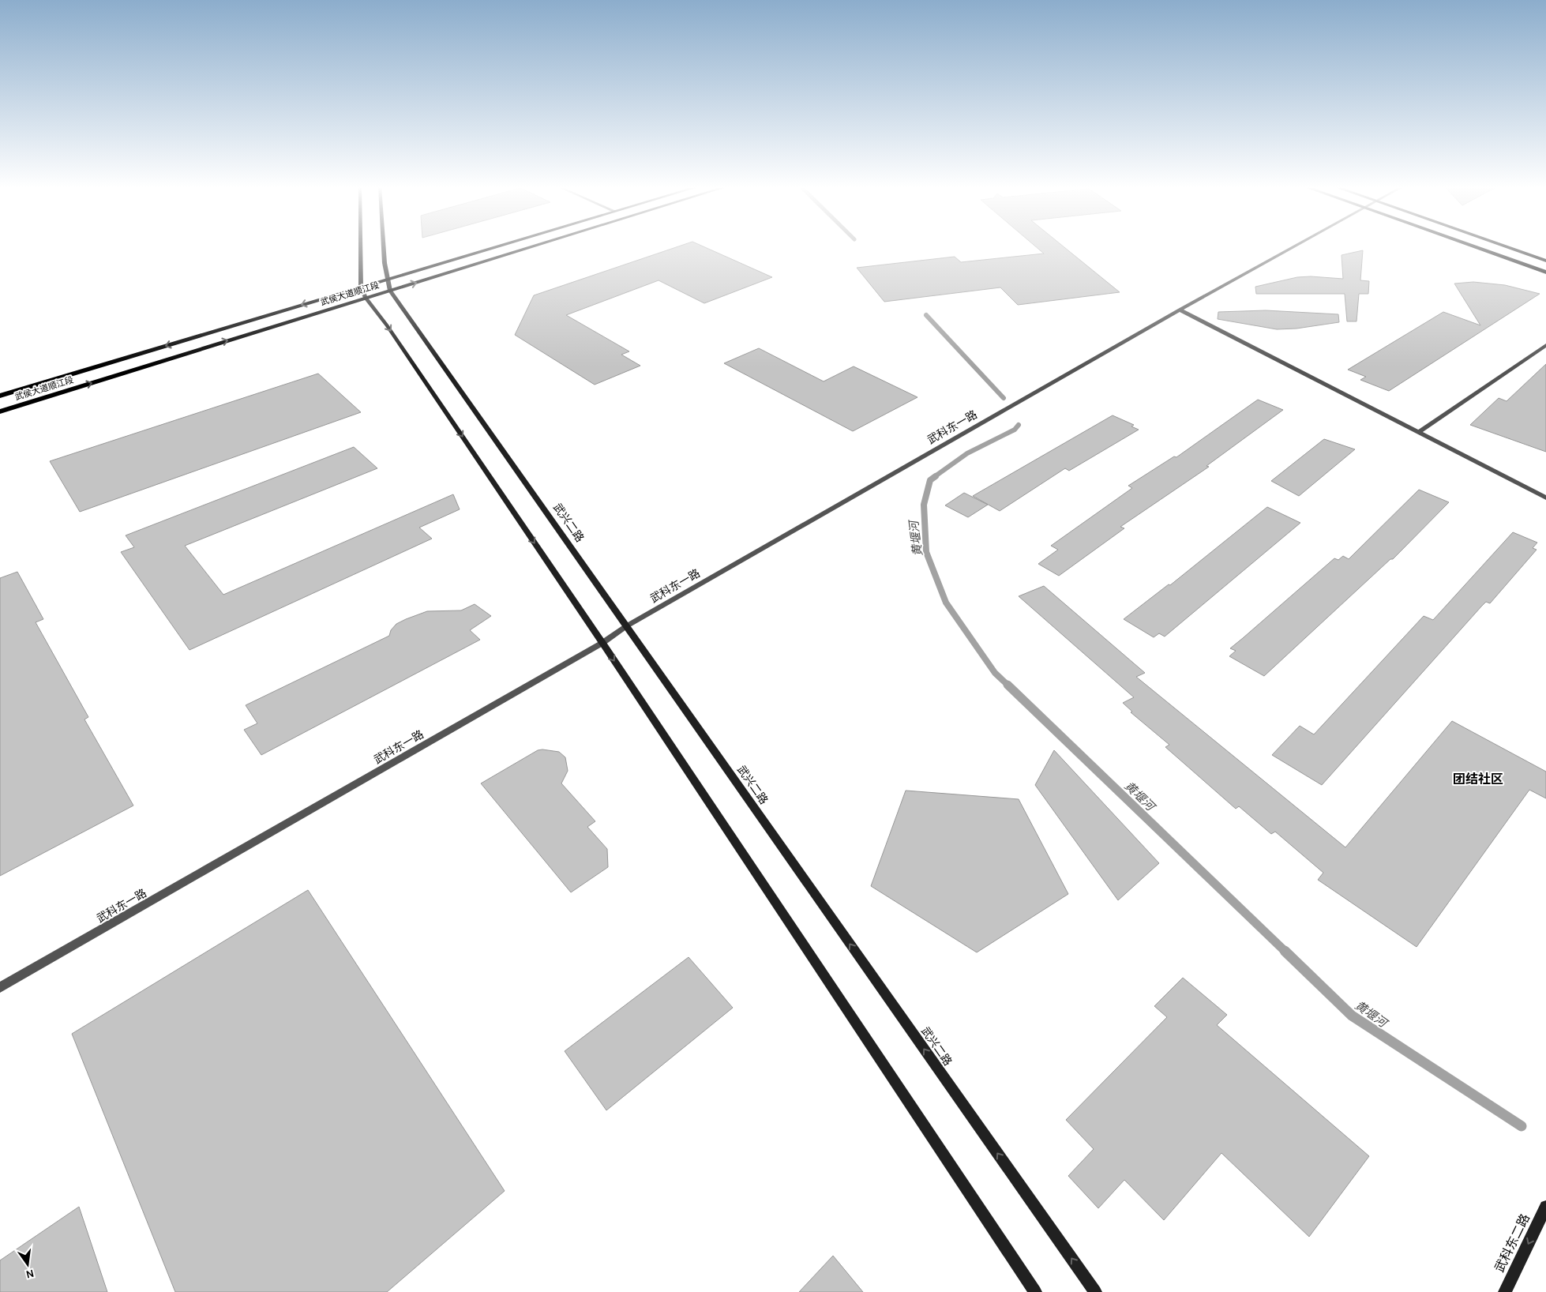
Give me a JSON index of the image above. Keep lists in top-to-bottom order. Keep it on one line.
{"streets":{"main road":["武侯大道顺江段"],"street":["武科东一路","武兴二路","武科东二路"]},"crossings":[["武侯大道顺江段","武兴二路"],["武科东一路","武兴二路"]],"one_way":["武科东二路"],"districts":["团结社区"],"water":["黄堰河"],"north":"bottom"}
